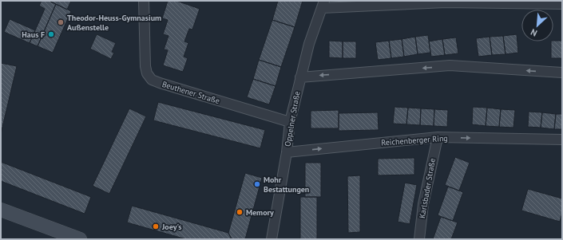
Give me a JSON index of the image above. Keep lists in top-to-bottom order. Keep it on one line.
{"streets":{"street":["Beuthener Straße","Oppelner Straße","Reichenberger Ring","Karlsbader Straße"]},"crossings":[["Beuthener Straße","Oppelner Straße"],["Oppelner Straße","Reichenberger Ring"],["Reichenberger Ring","Karlsbader Straße"]],"places":["Theodor-Heuss-Gymnasium Außenstelle","Haus F","Mohr Bestattungen","Memory","Joey's"],"north":"bottom left"}
